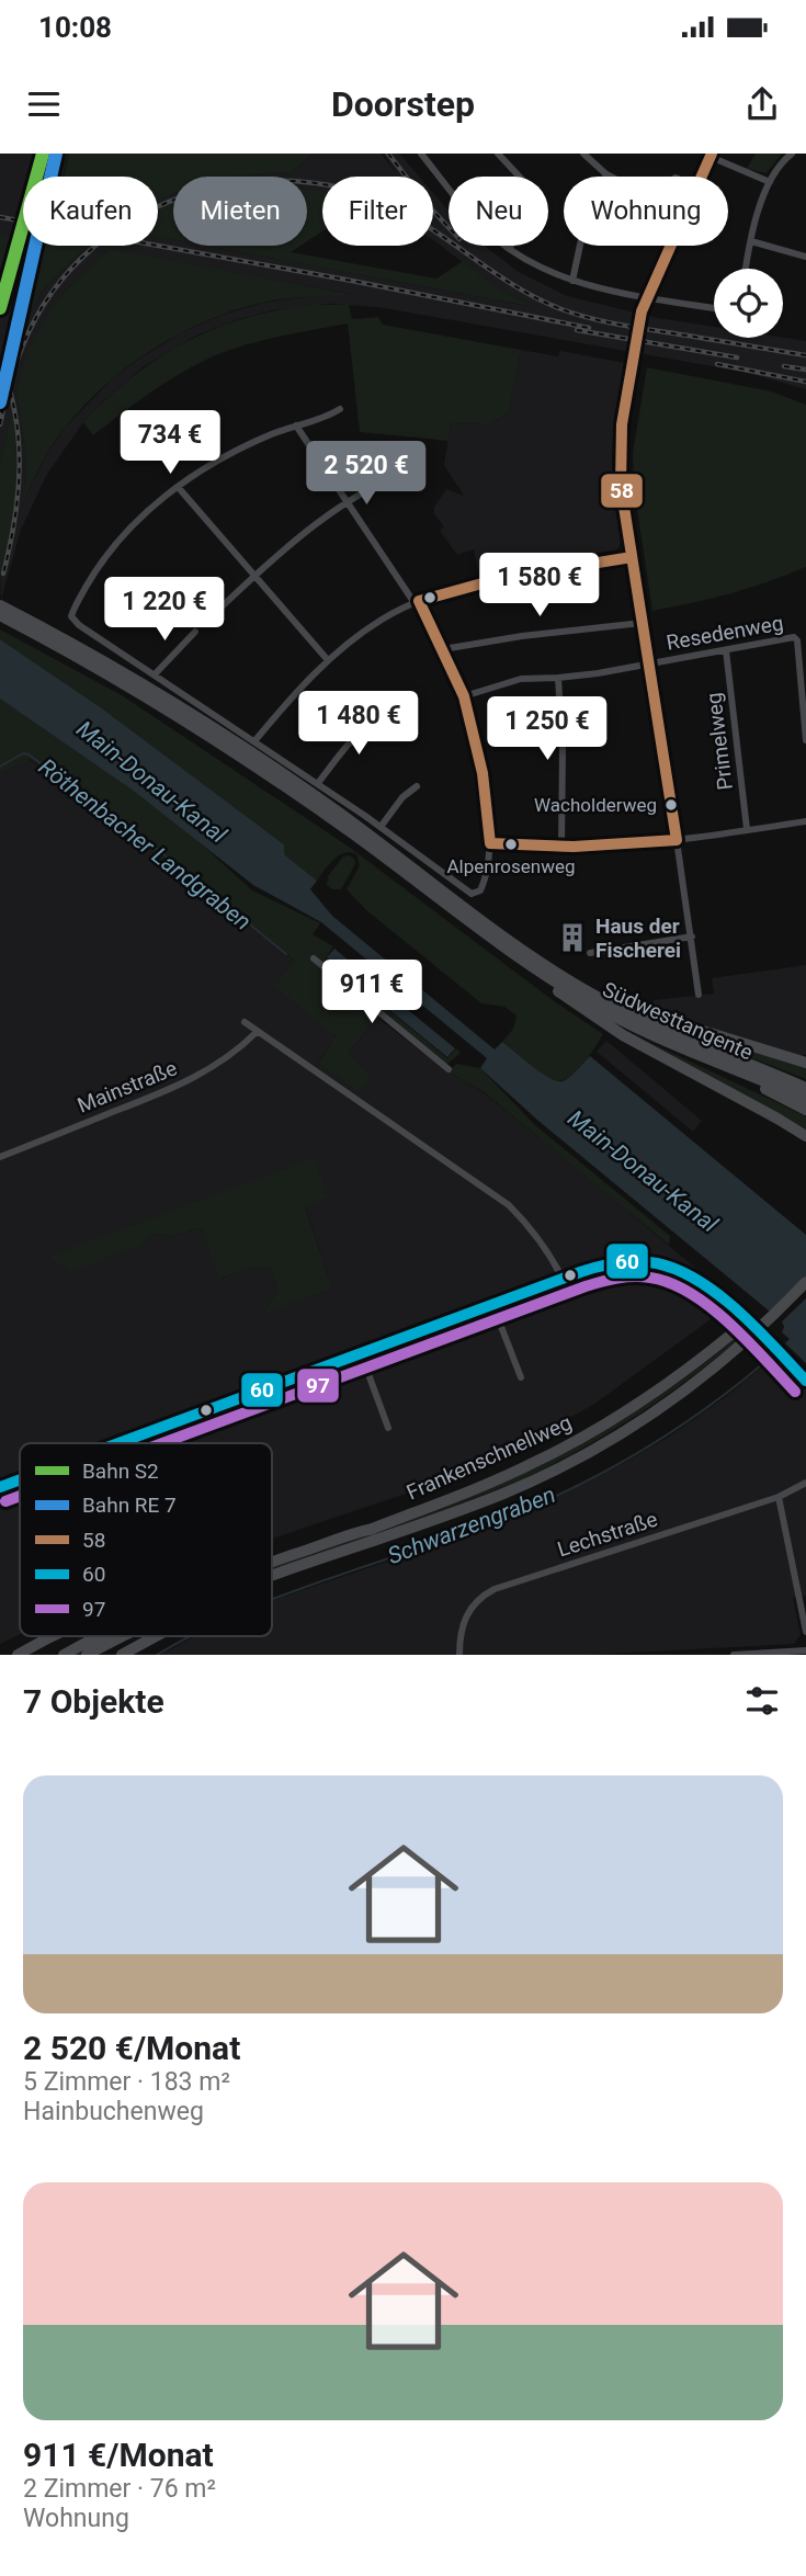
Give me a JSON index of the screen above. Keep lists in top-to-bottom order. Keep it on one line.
{"streets":{"highway":["Südwesttangente","Frankenschnellweg"],"street":["Resedenweg","Primelweg","Mainstraße","Lechstraße"]},"crossings":[["Resedenweg","Primelweg"]],"water":["Main-Donau-Kanal","Röthenbacher Landgraben","Schwarzengraben"],"places":{"other":["Wacholderweg","Alpenrosenweg"],"building":["Haus der Fischerei"]},"lines":["rail line S2","transit line 58","transit line 60","transit line 97"],"legend":["Bahn S2","Bahn RE 7","58","60","97"],"page":{"status":"10:08","header":"Doorstep","chip":["Kaufen","Mieten","Filter","Neu","Wohnung"],"price":["734 €","2 520 €","1 580 €","1 220 €","1 480 €","1 250 €","911 €"],"heading":"7 Objekte","list":[{"name":"2 520 €/Monat","note":"5 Zimmer · 183 m² · Hainbuchenweg"},{"name":"911 €/Monat","note":"2 Zimmer · 76 m² · Wohnung"}]}}
